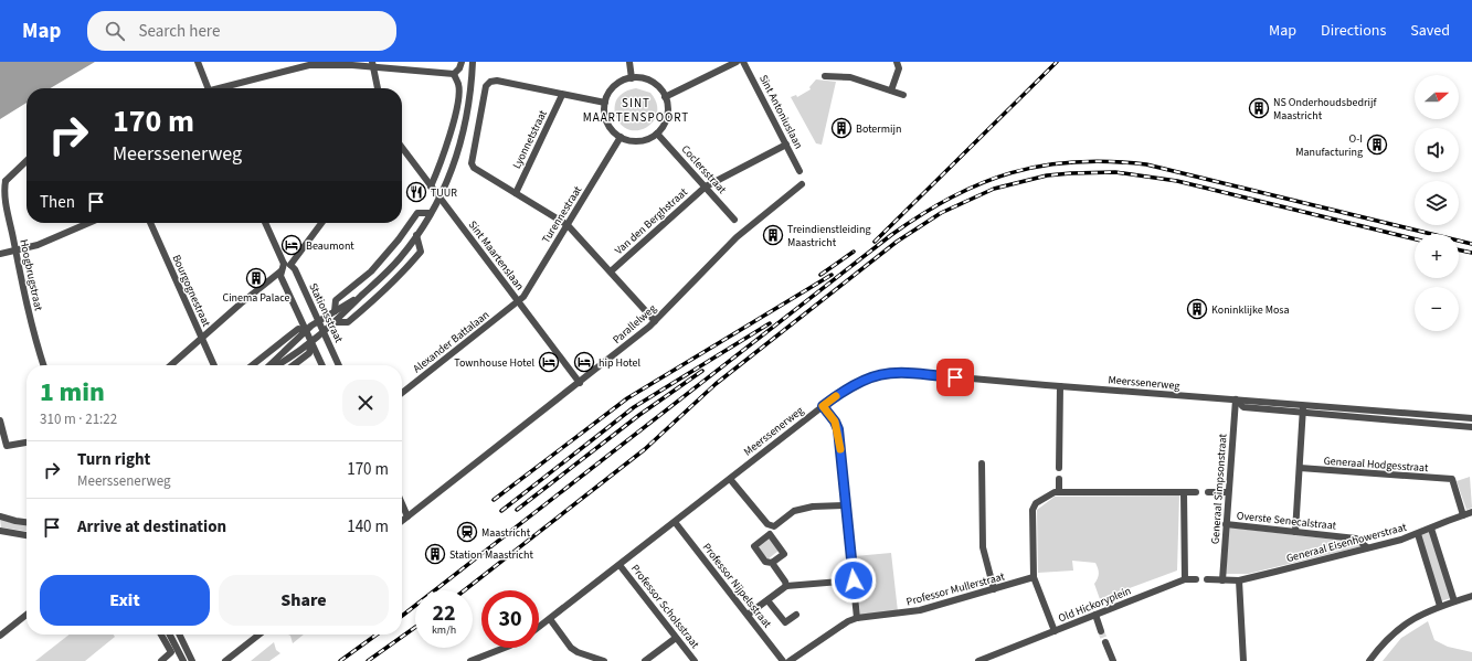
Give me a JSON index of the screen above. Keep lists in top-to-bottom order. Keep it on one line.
{"streets":{"street":["Sint Antoniuslaan","Lyonnetstraat","Coclersstraat","Turennestraat","Van den Berghstraat","Sint Maartenslaan","Hoogbrugstraat","Bourgognestraat","Stationsstraat","Parallelweg","Alexander Battalaan","Meerssenerweg","Generaal Hodgesstraat","Generaal Simpsonstraat","Overste Senecalstraat","Generaal Eisenhowerstraat","Professor Nijpelsstraat","Professor Mullerstraat","Old Hickoryplein","Professor Scholsstraat"]},"crossings":[["Sint Antoniuslaan","Van den Berghstraat"],["Coclersstraat","Turennestraat"],["Coclersstraat","Van den Berghstraat"],["Turennestraat","Sint Maartenslaan"],["Turennestraat","Alexander Battalaan"],["Sint Maartenslaan","Parallelweg"],["Sint Maartenslaan","Alexander Battalaan"],["Meerssenerweg","Generaal Simpsonstraat"],["Meerssenerweg","Professor Nijpelsstraat"],["Meerssenerweg","Professor Scholsstraat"],["Generaal Hodgesstraat","Generaal Eisenhowerstraat"],["Generaal Simpsonstraat","Overste Senecalstraat"],["Generaal Simpsonstraat","Generaal Eisenhowerstraat"],["Overste Senecalstraat","Generaal Eisenhowerstraat"],["Professor Mullerstraat","Old Hickoryplein"]],"districts":["SINT MAARTENSPOORT"],"places":{"building":["NS Onderhoudsbedrijf Maastricht","Botermijn","O-I Manufacturing","Treindienstleiding Maastricht","Cinema Palace","Koninklijke Mosa","Station Maastricht"],"restaurant":["TUUR"],"hotel":["Beaumont","Townhouse Hotel","hip Hotel"],"station":["Maastricht"]},"north":"right","page":{"header":"Map","search":"Search here","nav":["Map","Directions","Saved"],"map_buttons":["+","−"],"turn":["170 m","Meerssenerweg"],"then":"Then","heading":["1 min","310 m · 21:22"],"list":[{"name":"Turn right","note":"Meerssenerweg","value":"170 m"},{"name":"Arrive at destination","value":"140 m"}],"buttons":["Exit","Share"],"speed":"22 km/h","limit":"30"}}
